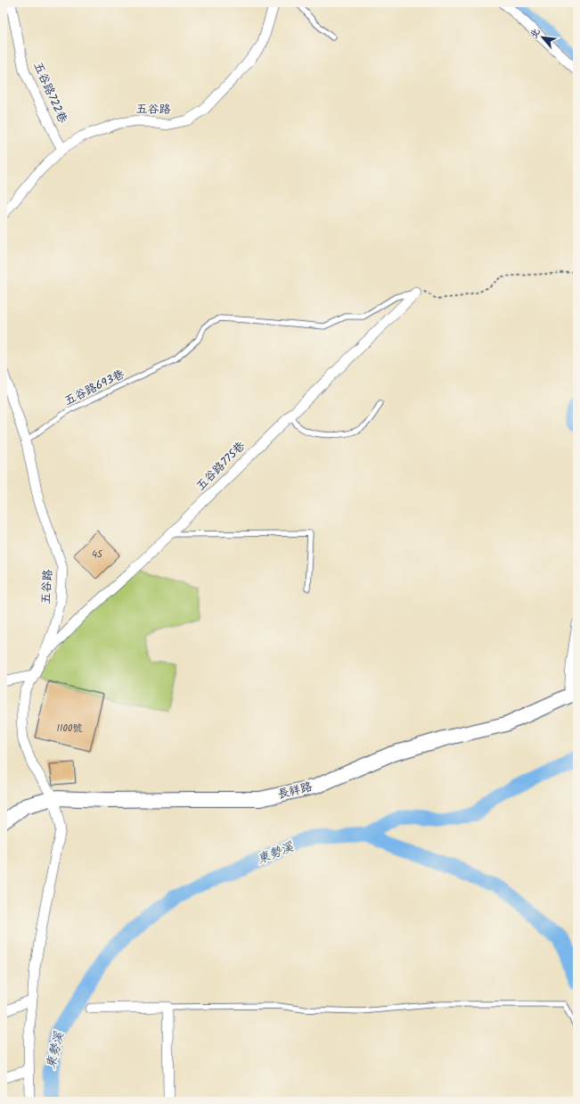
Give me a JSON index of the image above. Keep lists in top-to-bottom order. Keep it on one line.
{"streets":{"street":["五谷路722巷","五谷路","五谷路775巷","長祥路"],"lane":["五谷路693巷"]},"crossings":[["五谷路722巷","五谷路"],["五谷路","五谷路693巷"],["五谷路","五谷路775巷"],["五谷路","長祥路"],["五谷路693巷","五谷路775巷"]],"water":["東勢溪"],"house_numbers":["45","1100號"],"north":"top left"}
